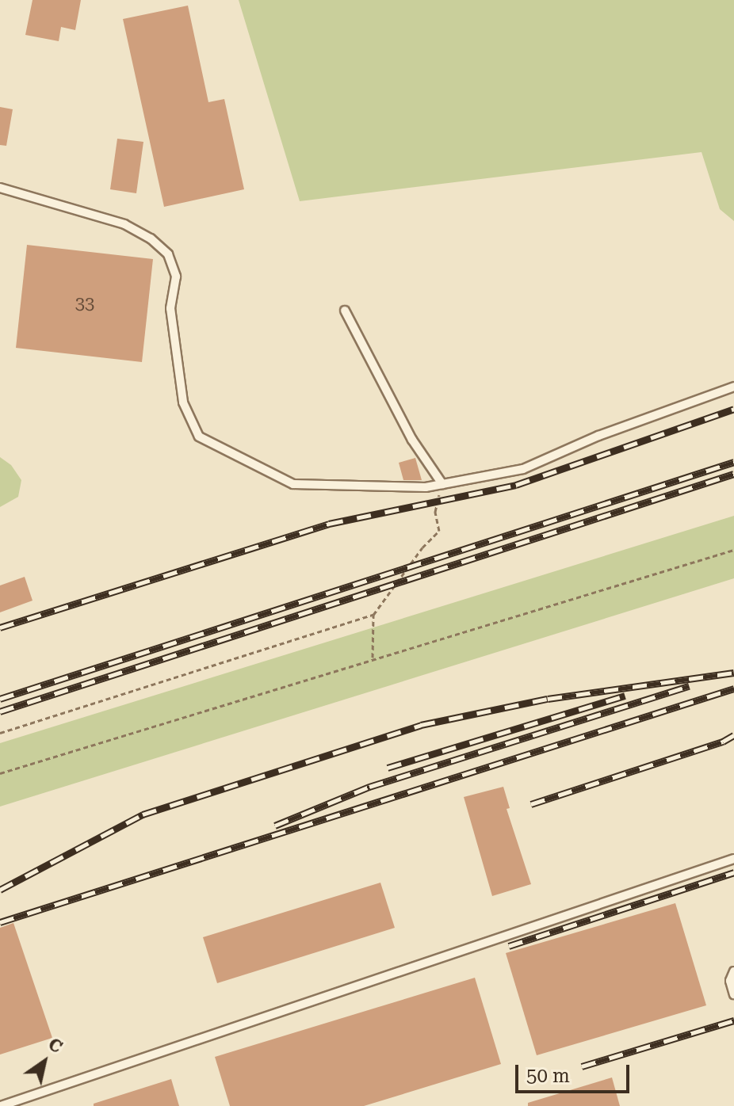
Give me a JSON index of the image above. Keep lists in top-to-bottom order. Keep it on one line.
{"house_numbers":["33"],"scale_bar":"50 m","north":"top right"}
